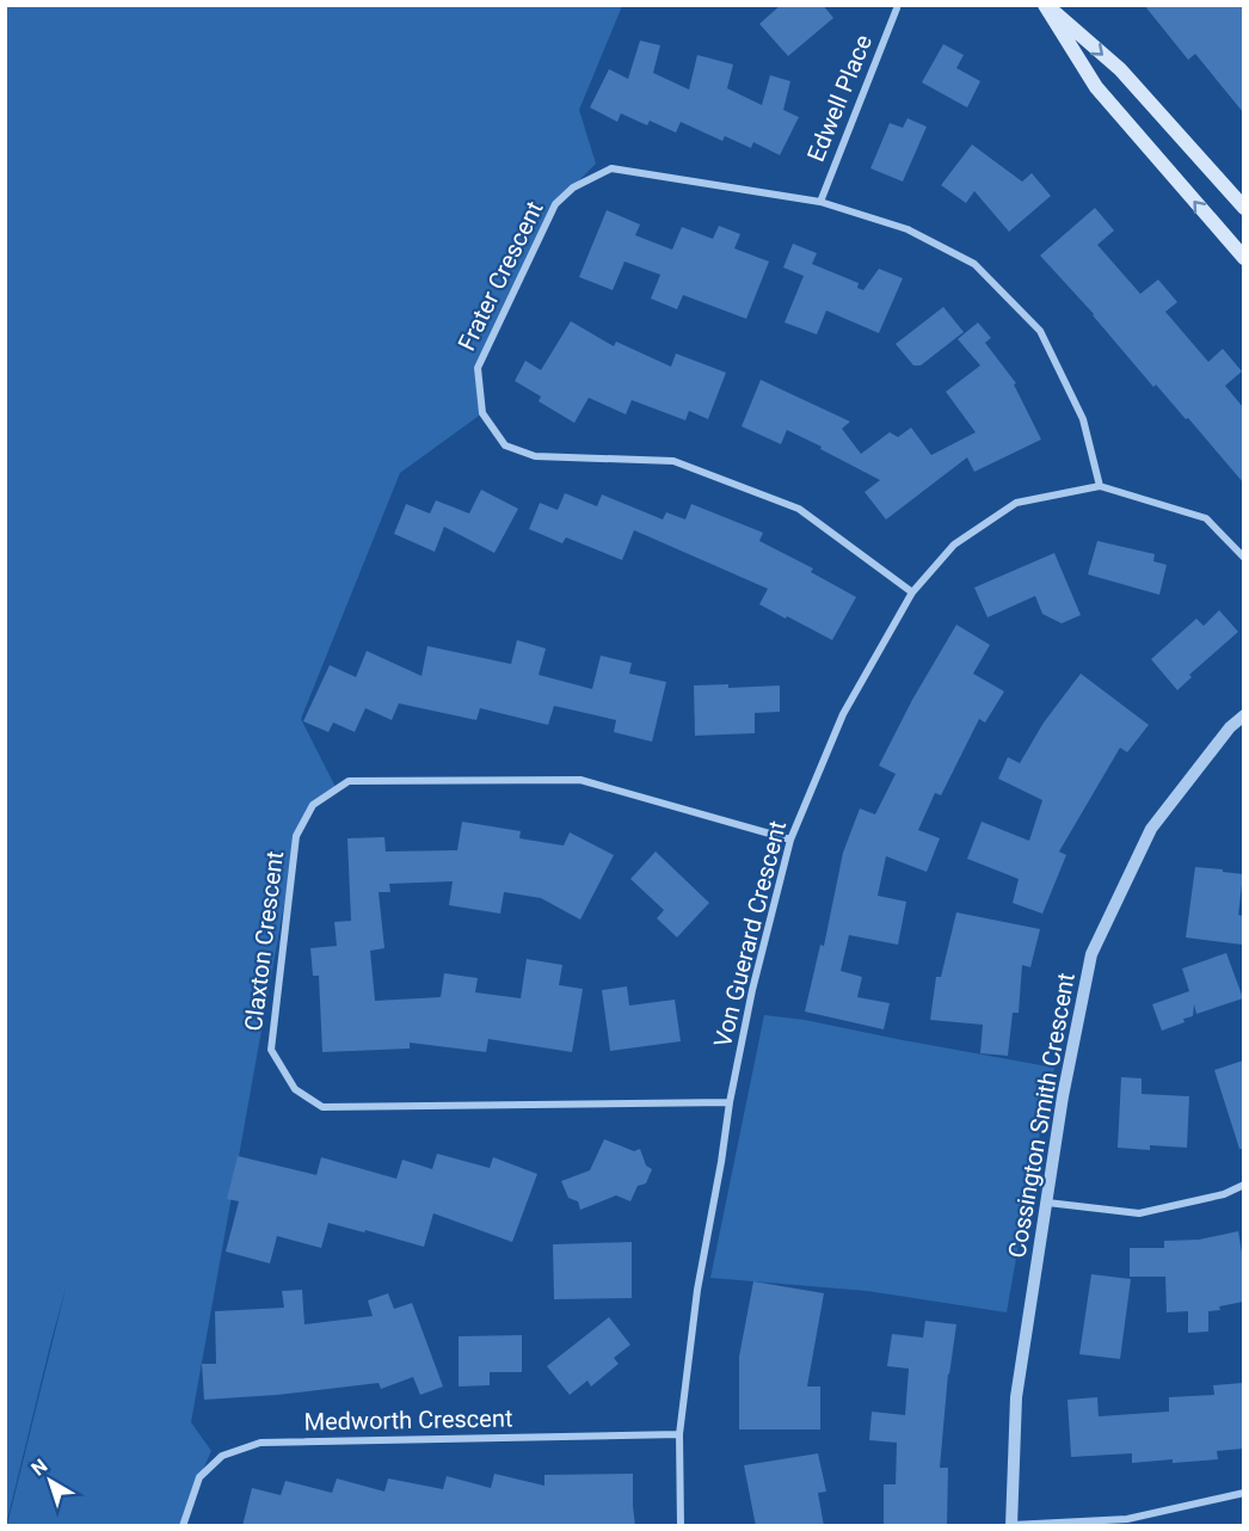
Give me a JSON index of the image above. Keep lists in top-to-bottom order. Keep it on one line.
{"streets":{"street":["Edwell Place","Frater Crescent","Von Guerard Crescent","Claxton Crescent","Cossington Smith Crescent","Medworth Crescent"]},"crossings":[["Edwell Place","Frater Crescent"],["Frater Crescent","Von Guerard Crescent"],["Von Guerard Crescent","Claxton Crescent"],["Von Guerard Crescent","Medworth Crescent"]],"north":"top left"}
